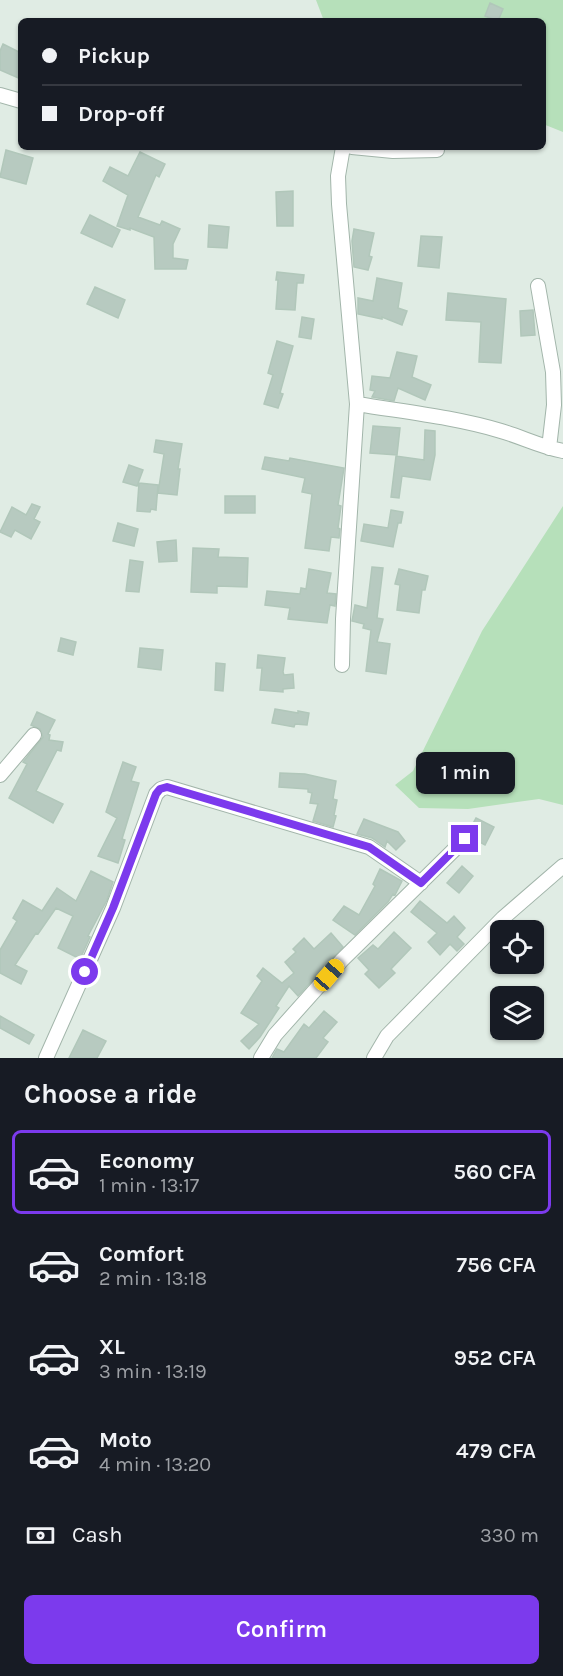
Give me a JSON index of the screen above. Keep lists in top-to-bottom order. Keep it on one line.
{"page":{"banner":["Pickup","Drop-off"],"bubble":"1 min","heading":"Choose a ride","list":[{"name":"Economy","note":"1 min · 13:17","value":"560 CFA"},{"name":"Comfort","note":"2 min · 13:18","value":"756 CFA"},{"name":"XL","note":"3 min · 13:19","value":"952 CFA"},{"name":"Moto","note":"4 min · 13:20","value":"479 CFA"}],"pay":["Cash","330 m"],"buttons":"Confirm"}}
